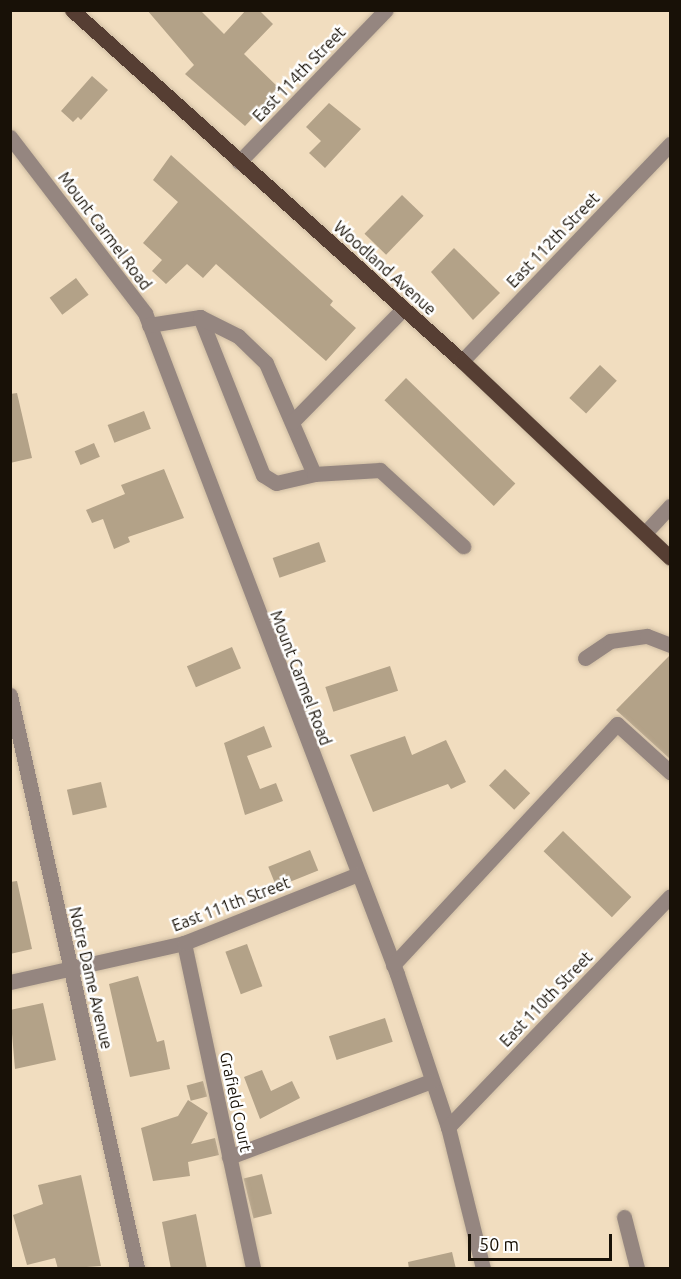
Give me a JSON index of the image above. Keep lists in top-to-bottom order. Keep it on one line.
{"streets":{"main road":["Woodland Avenue"],"street":["East 114th Street","Mount Carmel Road","East 112th Street","East 111th Street","Notre Dame Avenue","East 110th Street","Grafield Court"]},"crossings":[["East 114th Street","Woodland Avenue"],["Mount Carmel Road","East 111th Street"],["Mount Carmel Road","East 110th Street"],["East 112th Street","Woodland Avenue"],["East 111th Street","Notre Dame Avenue"],["East 111th Street","Grafield Court"]],"scale_bar":"50 m"}
